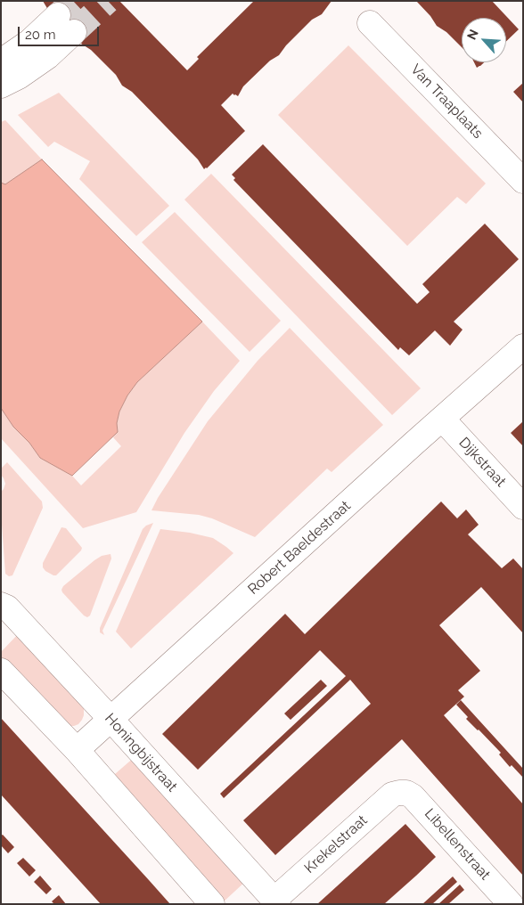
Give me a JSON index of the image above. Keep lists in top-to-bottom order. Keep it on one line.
{"streets":{"street":["Van Traaplaats","Dijkstraat","Robert Baeldestraat","Honingbijstraat","Krekelstraat","Libellenstraat"]},"crossings":[["Dijkstraat","Robert Baeldestraat"],["Robert Baeldestraat","Honingbijstraat"],["Honingbijstraat","Krekelstraat"],["Krekelstraat","Libellenstraat"]],"scale_bar":"20 m","north":"top left"}
